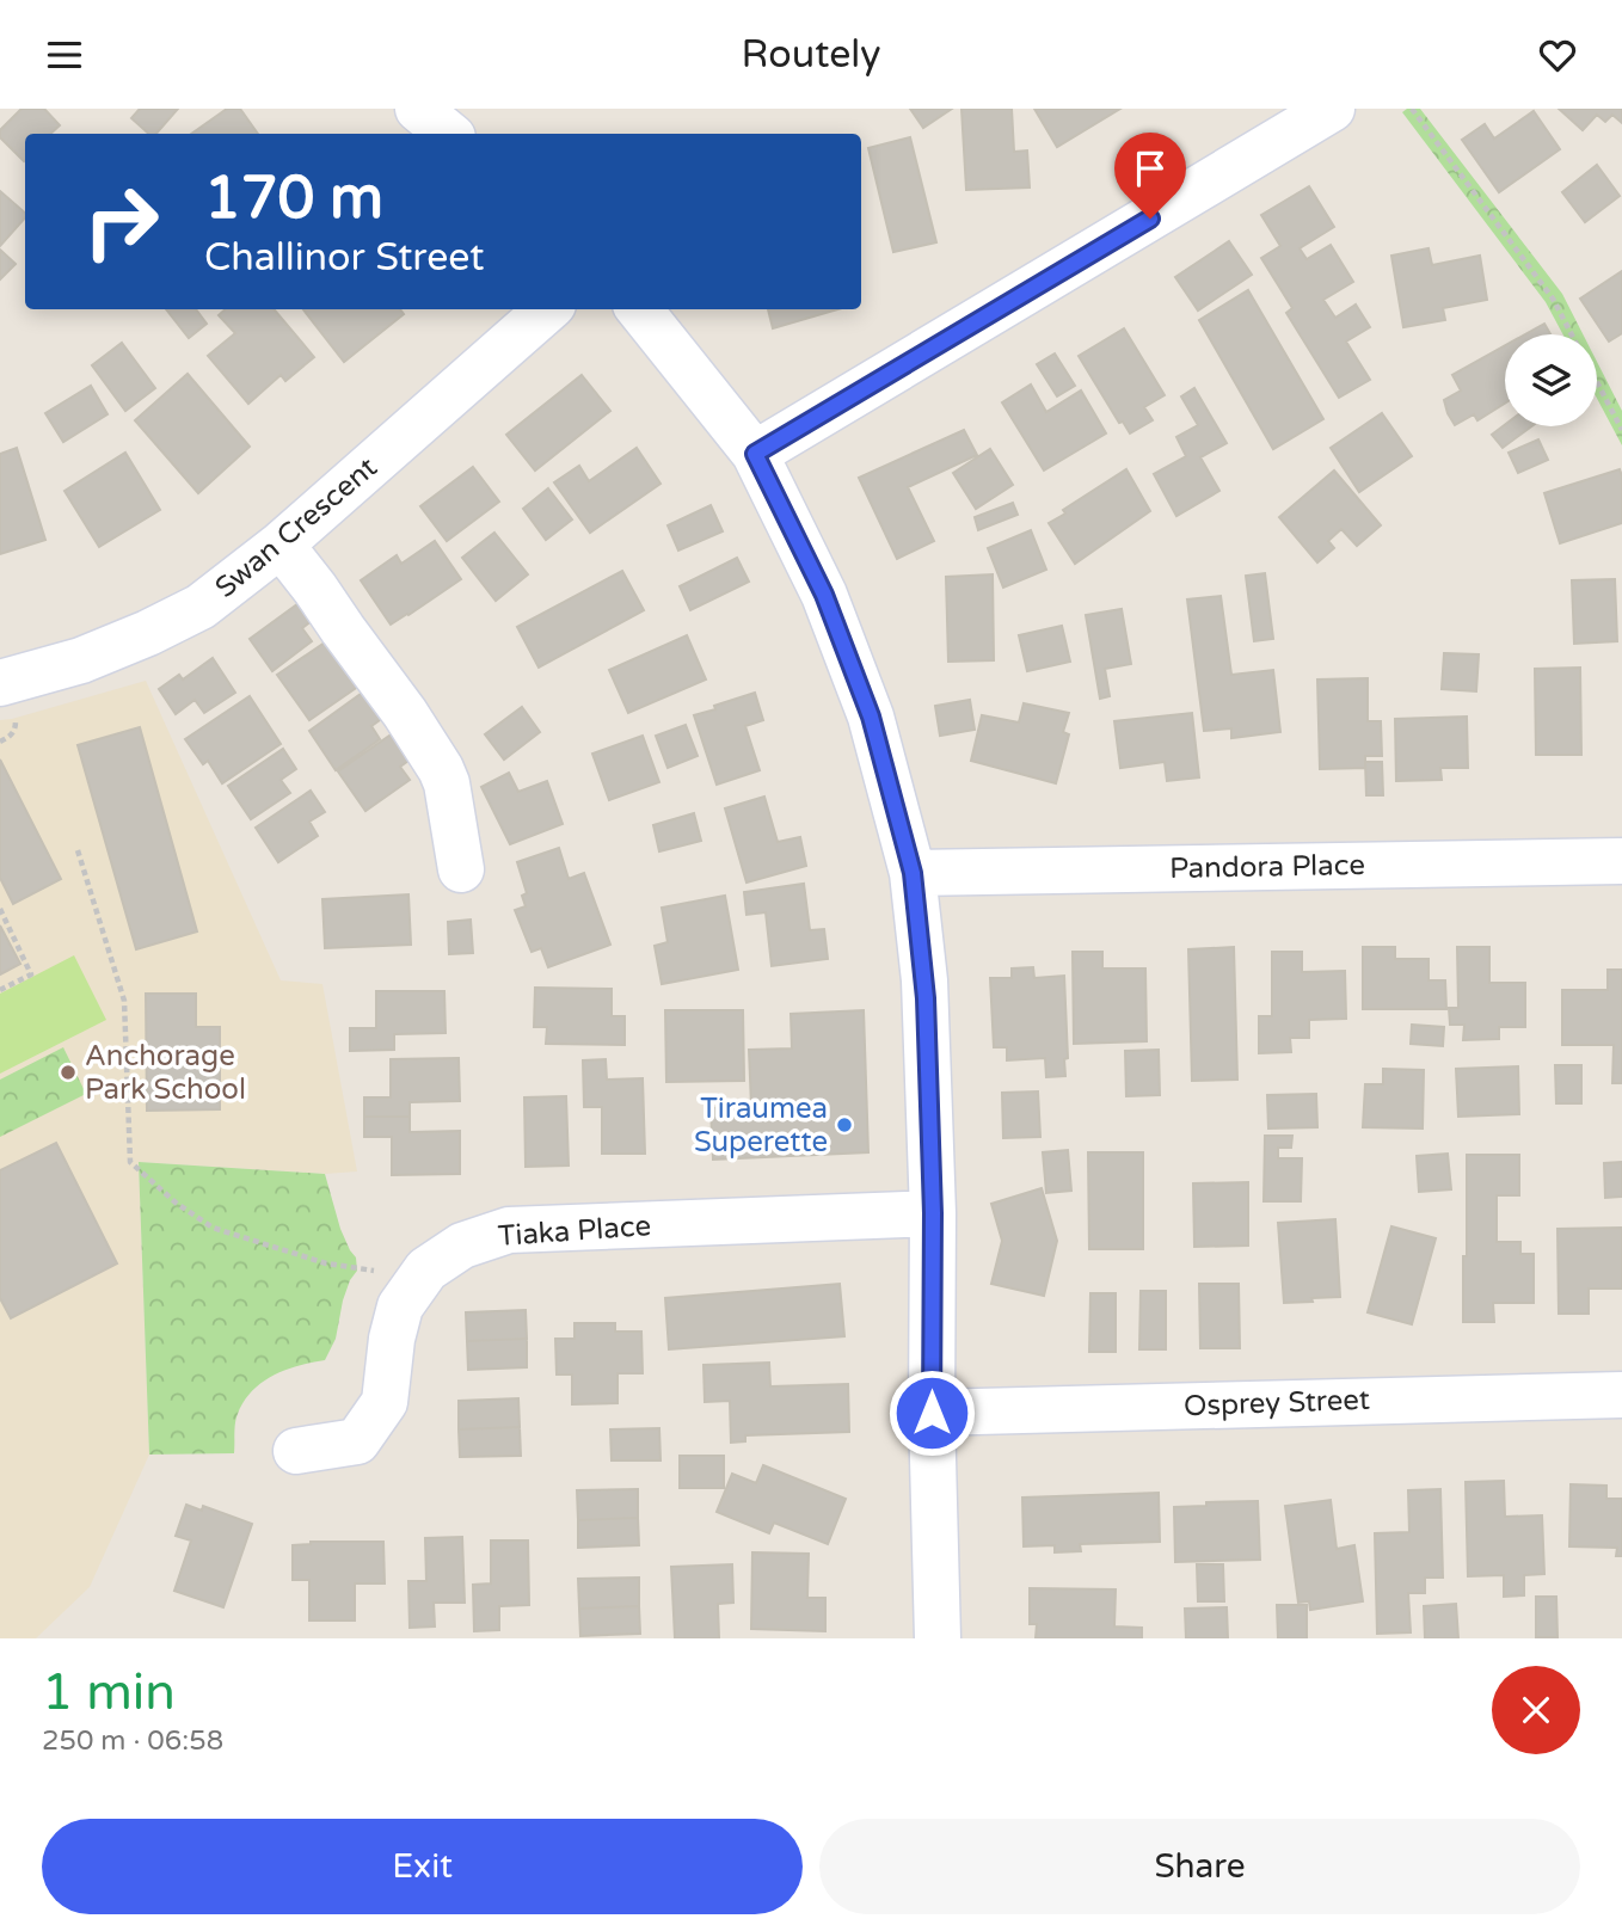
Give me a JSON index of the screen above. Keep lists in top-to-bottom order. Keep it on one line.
{"streets":{"street":["Swan Crescent","Pandora Place","Tiaka Place","Osprey Street"]},"places":["Anchorage Park School","Tiraumea Superette"],"page":{"header":"Routely","turn":["170 m","Challinor Street"],"heading":["1 min","250 m · 06:58"],"buttons":["Exit","Share"]}}
